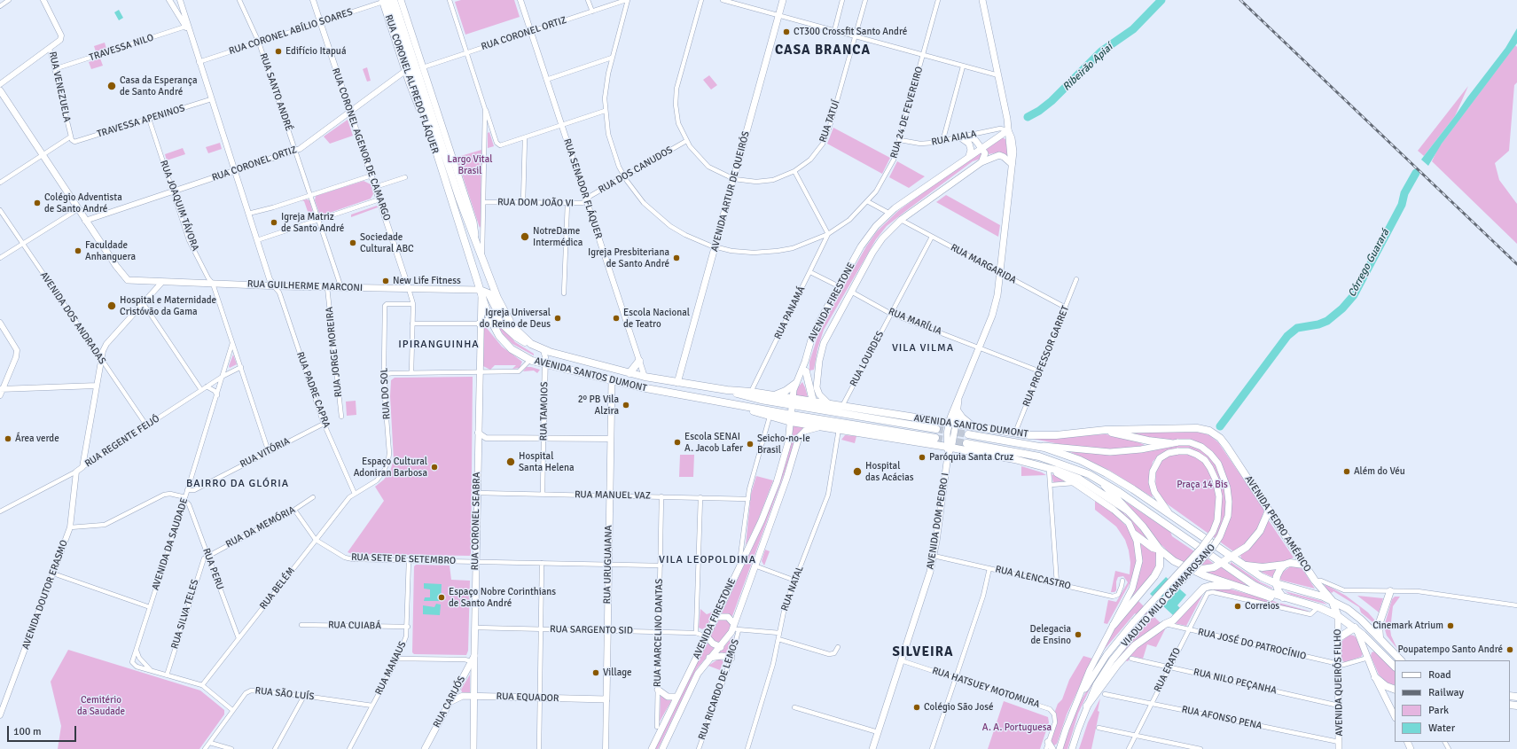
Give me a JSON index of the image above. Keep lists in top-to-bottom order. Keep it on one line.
{"streets":{"highway":["RUA CORONEL ALFREDO FLÁQUER","AVENIDA SANTOS DUMONT","AVENIDA PEDRO AMÉRICO"],"main road":["AVENIDA ARTUR DE QUEIRÓS","RUA GUILHERME MARCONI","AVENIDA FIRESTONE","RUA CORONEL SEABRA","AVENIDA DOM PEDRO I","RUA URUGUAIANA","VIADUTO MILO CAMMAROSANO","AVENIDA QUEIRÓS FILHO","RUA EQUADOR","RUA CARIJÓS"],"street":["RUA CORONEL ABÍLIO SOARES","RUA CORONEL ORTIZ","TRAVESSA NILO","RUA VENEZUELA","RUA SANTO ANDRÉ","RUA 24 DE FEVEREIRO","TRAVESSA APENINOS","RUA TATUÍ","RUA AIALA","RUA CORONEL AGENOR DE CAMARGO","RUA DOS CANUDOS","RUA SENADOR FLÁQUER","RUA DOM JOÃO VI","RUA JOAQUIM TÁVORA","RUA MARGARIDA","RUA PANAMÁ","AVENIDA DOS ANDRADAS","RUA MARÍLIA","RUA JORGE MOREIRA","RUA PROFESSOR GARRET","RUA LOURDES","RUA PADRE CAPRA","RUA DO SOL","RUA TAMOIOS","RUA REGENTE FEIJÓ","RUA VITÓRIA","RUA MANUEL VAZ","RUA DA MEMÓRIA","AVENIDA DA SAUDADE","RUA SETE DE SETEMBRO","RUA PERU","RUA ALENCASTRO","RUA BELÉM","RUA NATAL","AVENIDA DOUTOR ERASMO","RUA SILVA TELES","RUA CUIABÁ","RUA SARGENTO SID","RUA MARCELINO DANTAS","RUA JOSÉ DO PATROCÍNIO","RUA MANAUS","RUA ERATO","RUA NILO PEÇANHA","RUA HATSUEY MOTOMURA","RUA RICARDO DE LEMOS","RUA SÃO LUÍS","RUA AFONSO PENA"]},"crossings":[["RUA CORONEL ABÍLIO SOARES","RUA CORONEL ALFREDO FLÁQUER"],["RUA CORONEL ABÍLIO SOARES","RUA SANTO ANDRÉ"],["RUA CORONEL ABÍLIO SOARES","RUA CORONEL AGENOR DE CAMARGO"],["RUA CORONEL ORTIZ","RUA CORONEL ALFREDO FLÁQUER"],["RUA CORONEL ORTIZ","RUA SANTO ANDRÉ"],["RUA CORONEL ORTIZ","RUA 24 DE FEVEREIRO"],["RUA CORONEL ORTIZ","RUA CORONEL AGENOR DE CAMARGO"],["RUA CORONEL ORTIZ","RUA SENADOR FLÁQUER"],["RUA CORONEL ORTIZ","RUA JOAQUIM TÁVORA"],["RUA CORONEL ORTIZ","RUA GUILHERME MARCONI"],["TRAVESSA NILO","RUA VENEZUELA"],["RUA CORONEL ALFREDO FLÁQUER","RUA GUILHERME MARCONI"],["RUA CORONEL ALFREDO FLÁQUER","AVENIDA SANTOS DUMONT"],["RUA CORONEL ALFREDO FLÁQUER","RUA CORONEL SEABRA"],["RUA VENEZUELA","TRAVESSA APENINOS"],["RUA SANTO ANDRÉ","RUA GUILHERME MARCONI"],["RUA 24 DE FEVEREIRO","RUA AIALA"],["RUA 24 DE FEVEREIRO","RUA DOS CANUDOS"],["RUA 24 DE FEVEREIRO","AVENIDA ARTUR DE QUEIRÓS"],["RUA 24 DE FEVEREIRO","RUA PANAMÁ"],["TRAVESSA APENINOS","RUA JOAQUIM TÁVORA"],["RUA TATUÍ","RUA DOS CANUDOS"],["RUA TATUÍ","AVENIDA ARTUR DE QUEIRÓS"],["RUA AIALA","AVENIDA FIRESTONE"],["RUA CORONEL AGENOR DE CAMARGO","RUA GUILHERME MARCONI"],["RUA DOS CANUDOS","RUA SENADOR FLÁQUER"],["RUA DOS CANUDOS","RUA DOM JOÃO VI"],["RUA SENADOR FLÁQUER","RUA DOM JOÃO VI"],["RUA SENADOR FLÁQUER","AVENIDA SANTOS DUMONT"],["AVENIDA ARTUR DE QUEIRÓS","AVENIDA SANTOS DUMONT"],["RUA JOAQUIM TÁVORA","RUA GUILHERME MARCONI"],["RUA JOAQUIM TÁVORA","RUA REGENTE FEIJÓ"],["RUA JOAQUIM TÁVORA","RUA VITÓRIA"],["RUA JOAQUIM TÁVORA","AVENIDA DA SAUDADE"],["RUA MARGARIDA","AVENIDA FIRESTONE"],["RUA MARGARIDA","RUA PROFESSOR GARRET"],["RUA MARGARIDA","RUA LOURDES"],["RUA GUILHERME MARCONI","RUA JORGE MOREIRA"],["RUA GUILHERME MARCONI","AVENIDA SANTOS DUMONT"],["RUA GUILHERME MARCONI","RUA PADRE CAPRA"],["RUA GUILHERME MARCONI","RUA CORONEL SEABRA"],["AVENIDA FIRESTONE","RUA MARÍLIA"],["AVENIDA FIRESTONE","AVENIDA SANTOS DUMONT"],["AVENIDA FIRESTONE","RUA SARGENTO SID"],["AVENIDA FIRESTONE","RUA RICARDO DE LEMOS"],["RUA PANAMÁ","AVENIDA SANTOS DUMONT"],["AVENIDA DOS ANDRADAS","RUA REGENTE FEIJÓ"],["RUA MARÍLIA","RUA PROFESSOR GARRET"],["RUA MARÍLIA","RUA LOURDES"],["RUA PROFESSOR GARRET","AVENIDA SANTOS DUMONT"],["RUA LOURDES","AVENIDA SANTOS DUMONT"],["AVENIDA SANTOS DUMONT","RUA TAMOIOS"],["AVENIDA SANTOS DUMONT","RUA CORONEL SEABRA"],["AVENIDA SANTOS DUMONT","AVENIDA DOM PEDRO I"],["AVENIDA SANTOS DUMONT","AVENIDA PEDRO AMÉRICO"],["AVENIDA SANTOS DUMONT","RUA URUGUAIANA"],["AVENIDA SANTOS DUMONT","RUA NATAL"],["AVENIDA SANTOS DUMONT","VIADUTO MILO CAMMAROSANO"],["AVENIDA SANTOS DUMONT","RUA ERATO"],["AVENIDA SANTOS DUMONT","AVENIDA QUEIRÓS FILHO"],["RUA PADRE CAPRA","RUA DO SOL"],["RUA PADRE CAPRA","RUA VITÓRIA"],["RUA PADRE CAPRA","RUA BELÉM"],["RUA DO SOL","RUA BELÉM"],["RUA TAMOIOS","RUA MANUEL VAZ"],["RUA REGENTE FEIJÓ","AVENIDA DA SAUDADE"],["RUA REGENTE FEIJÓ","AVENIDA DOUTOR ERASMO"],["RUA VITÓRIA","AVENIDA DA SAUDADE"],["RUA MANUEL VAZ","RUA CORONEL SEABRA"],["RUA MANUEL VAZ","RUA URUGUAIANA"],["RUA MANUEL VAZ","RUA MARCELINO DANTAS"],["RUA CORONEL SEABRA","RUA SETE DE SETEMBRO"],["RUA CORONEL SEABRA","RUA SARGENTO SID"],["RUA CORONEL SEABRA","RUA EQUADOR"],["RUA CORONEL SEABRA","RUA CARIJÓS"],["AVENIDA DOM PEDRO I","RUA ALENCASTRO"],["AVENIDA DOM PEDRO I","RUA HATSUEY MOTOMURA"],["AVENIDA PEDRO AMÉRICO","AVENIDA QUEIRÓS FILHO"],["RUA DA MEMÓRIA","RUA SETE DE SETEMBRO"],["RUA DA MEMÓRIA","RUA PERU"],["RUA DA MEMÓRIA","RUA SILVA TELES"],["AVENIDA DA SAUDADE","RUA PERU"],["RUA SETE DE SETEMBRO","RUA URUGUAIANA"],["RUA SETE DE SETEMBRO","RUA BELÉM"],["RUA SETE DE SETEMBRO","RUA MARCELINO DANTAS"],["RUA SETE DE SETEMBRO","RUA MANAUS"],["RUA URUGUAIANA","RUA SARGENTO SID"],["RUA URUGUAIANA","RUA EQUADOR"],["RUA PERU","RUA BELÉM"],["RUA PERU","RUA SILVA TELES"],["RUA CUIABÁ","RUA MANAUS"],["RUA SARGENTO SID","RUA MARCELINO DANTAS"],["RUA SARGENTO SID","RUA RICARDO DE LEMOS"],["RUA JOSÉ DO PATROCÍNIO","RUA ERATO"],["RUA JOSÉ DO PATROCÍNIO","AVENIDA QUEIRÓS FILHO"],["RUA MANAUS","RUA SÃO LUÍS"],["RUA ERATO","RUA NILO PEÇANHA"],["RUA ERATO","RUA AFONSO PENA"],["RUA NILO PEÇANHA","AVENIDA QUEIRÓS FILHO"],["AVENIDA QUEIRÓS FILHO","RUA AFONSO PENA"],["RUA EQUADOR","RUA CARIJÓS"]],"districts":["CASA BRANCA","IPIRANGUINHA","VILA VILMA","BAIRRO DA GLÓRIA","VILA LEOPOLDINA","SILVEIRA"],"water":["Ribeirão Apiaí","Córrego Guarará"],"parks":["Largo Vital Brasil","Praça 14 Bis","Cemitério da Saudade","A. A. Portuguesa"],"places":["CT300 Crossfit Santo André","Edifício Itapuá","Casa da Esperança de Santo André","Colégio Adventista de Santo André","Igreja Matriz de Santo André","NotreDame Intermédica","Sociedade Cultural ABC","Faculdade Anhanguera","Igreja Presbiteriana de Santo André","New Life Fitness","Hospital e Maternidade Cristóvão da Gama","Igreja Universal do Reino de Deus","Escola Nacional de Teatro","2º PB Vila Alzira","Área verde","Escola SENAI A. Jacob Lafer","Seicho-no-Ie Brasil","Paróquia Santa Cruz","Hospital Santa Helena","Espaço Cultural Adoniran Barbosa","Hospital das Acácias","Além do Véu","Espaço Nobre Corinthians de Santo André","Correios","Cinemark Atrium","Delegacia de Ensino","Poupatempo Santo André","Village","Colégio São José"],"legend":["Road","Railway","Park","Water"],"scale_bar":"100 m"}
